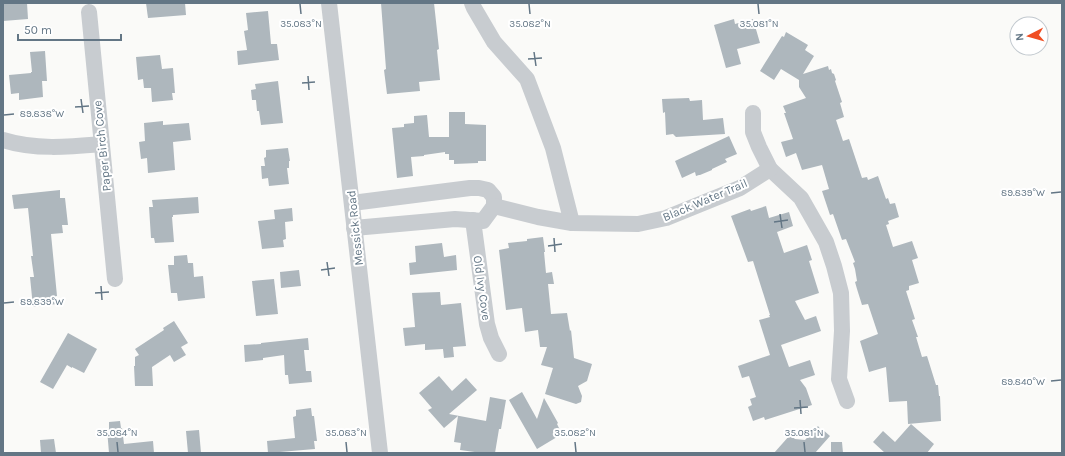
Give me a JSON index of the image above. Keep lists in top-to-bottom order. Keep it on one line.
{"streets":{"street":["Paper Birch Cove","Black Water Trail","Messick Road","Old Ivy Cove"]},"scale_bar":"50 m","north":"left","coordinates":["35.083°N","35.082°N","35.081°N","89.838°W","89.839°W","89.840°W","35.084°N"]}
